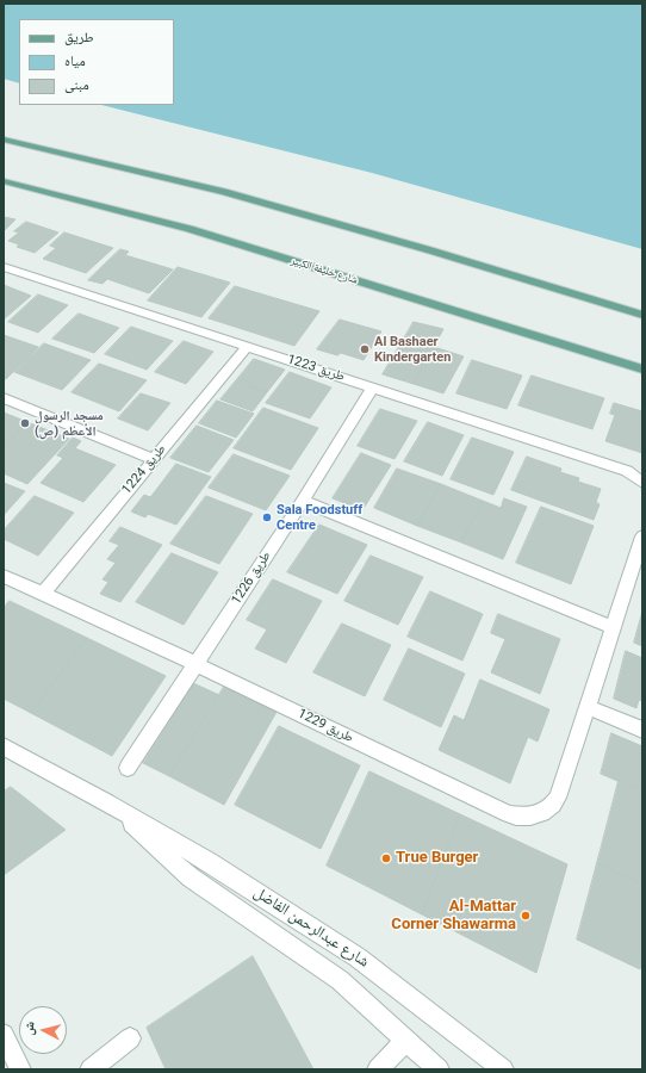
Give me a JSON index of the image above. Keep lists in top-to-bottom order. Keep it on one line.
{"streets":{"main road":["شارع خليفة الكبير"],"street":["طريق 1223","طريق 1224","طريق 1226","طريق 1229","شارع عبدالرحمن الفاضل"]},"crossings":[["طريق 1223","طريق 1224"],["طريق 1223","طريق 1226"],["طريق 1224","طريق 1229"],["طريق 1226","طريق 1229"]],"places":["Al Bashaer Kindergarten","مسجد الرسول الأعظم (ص)","Sala Foodstuff Centre","True Burger","Al-Mattar Corner Shawarma"],"legend":["طريق","مياه","مبنى"],"north":"left"}
